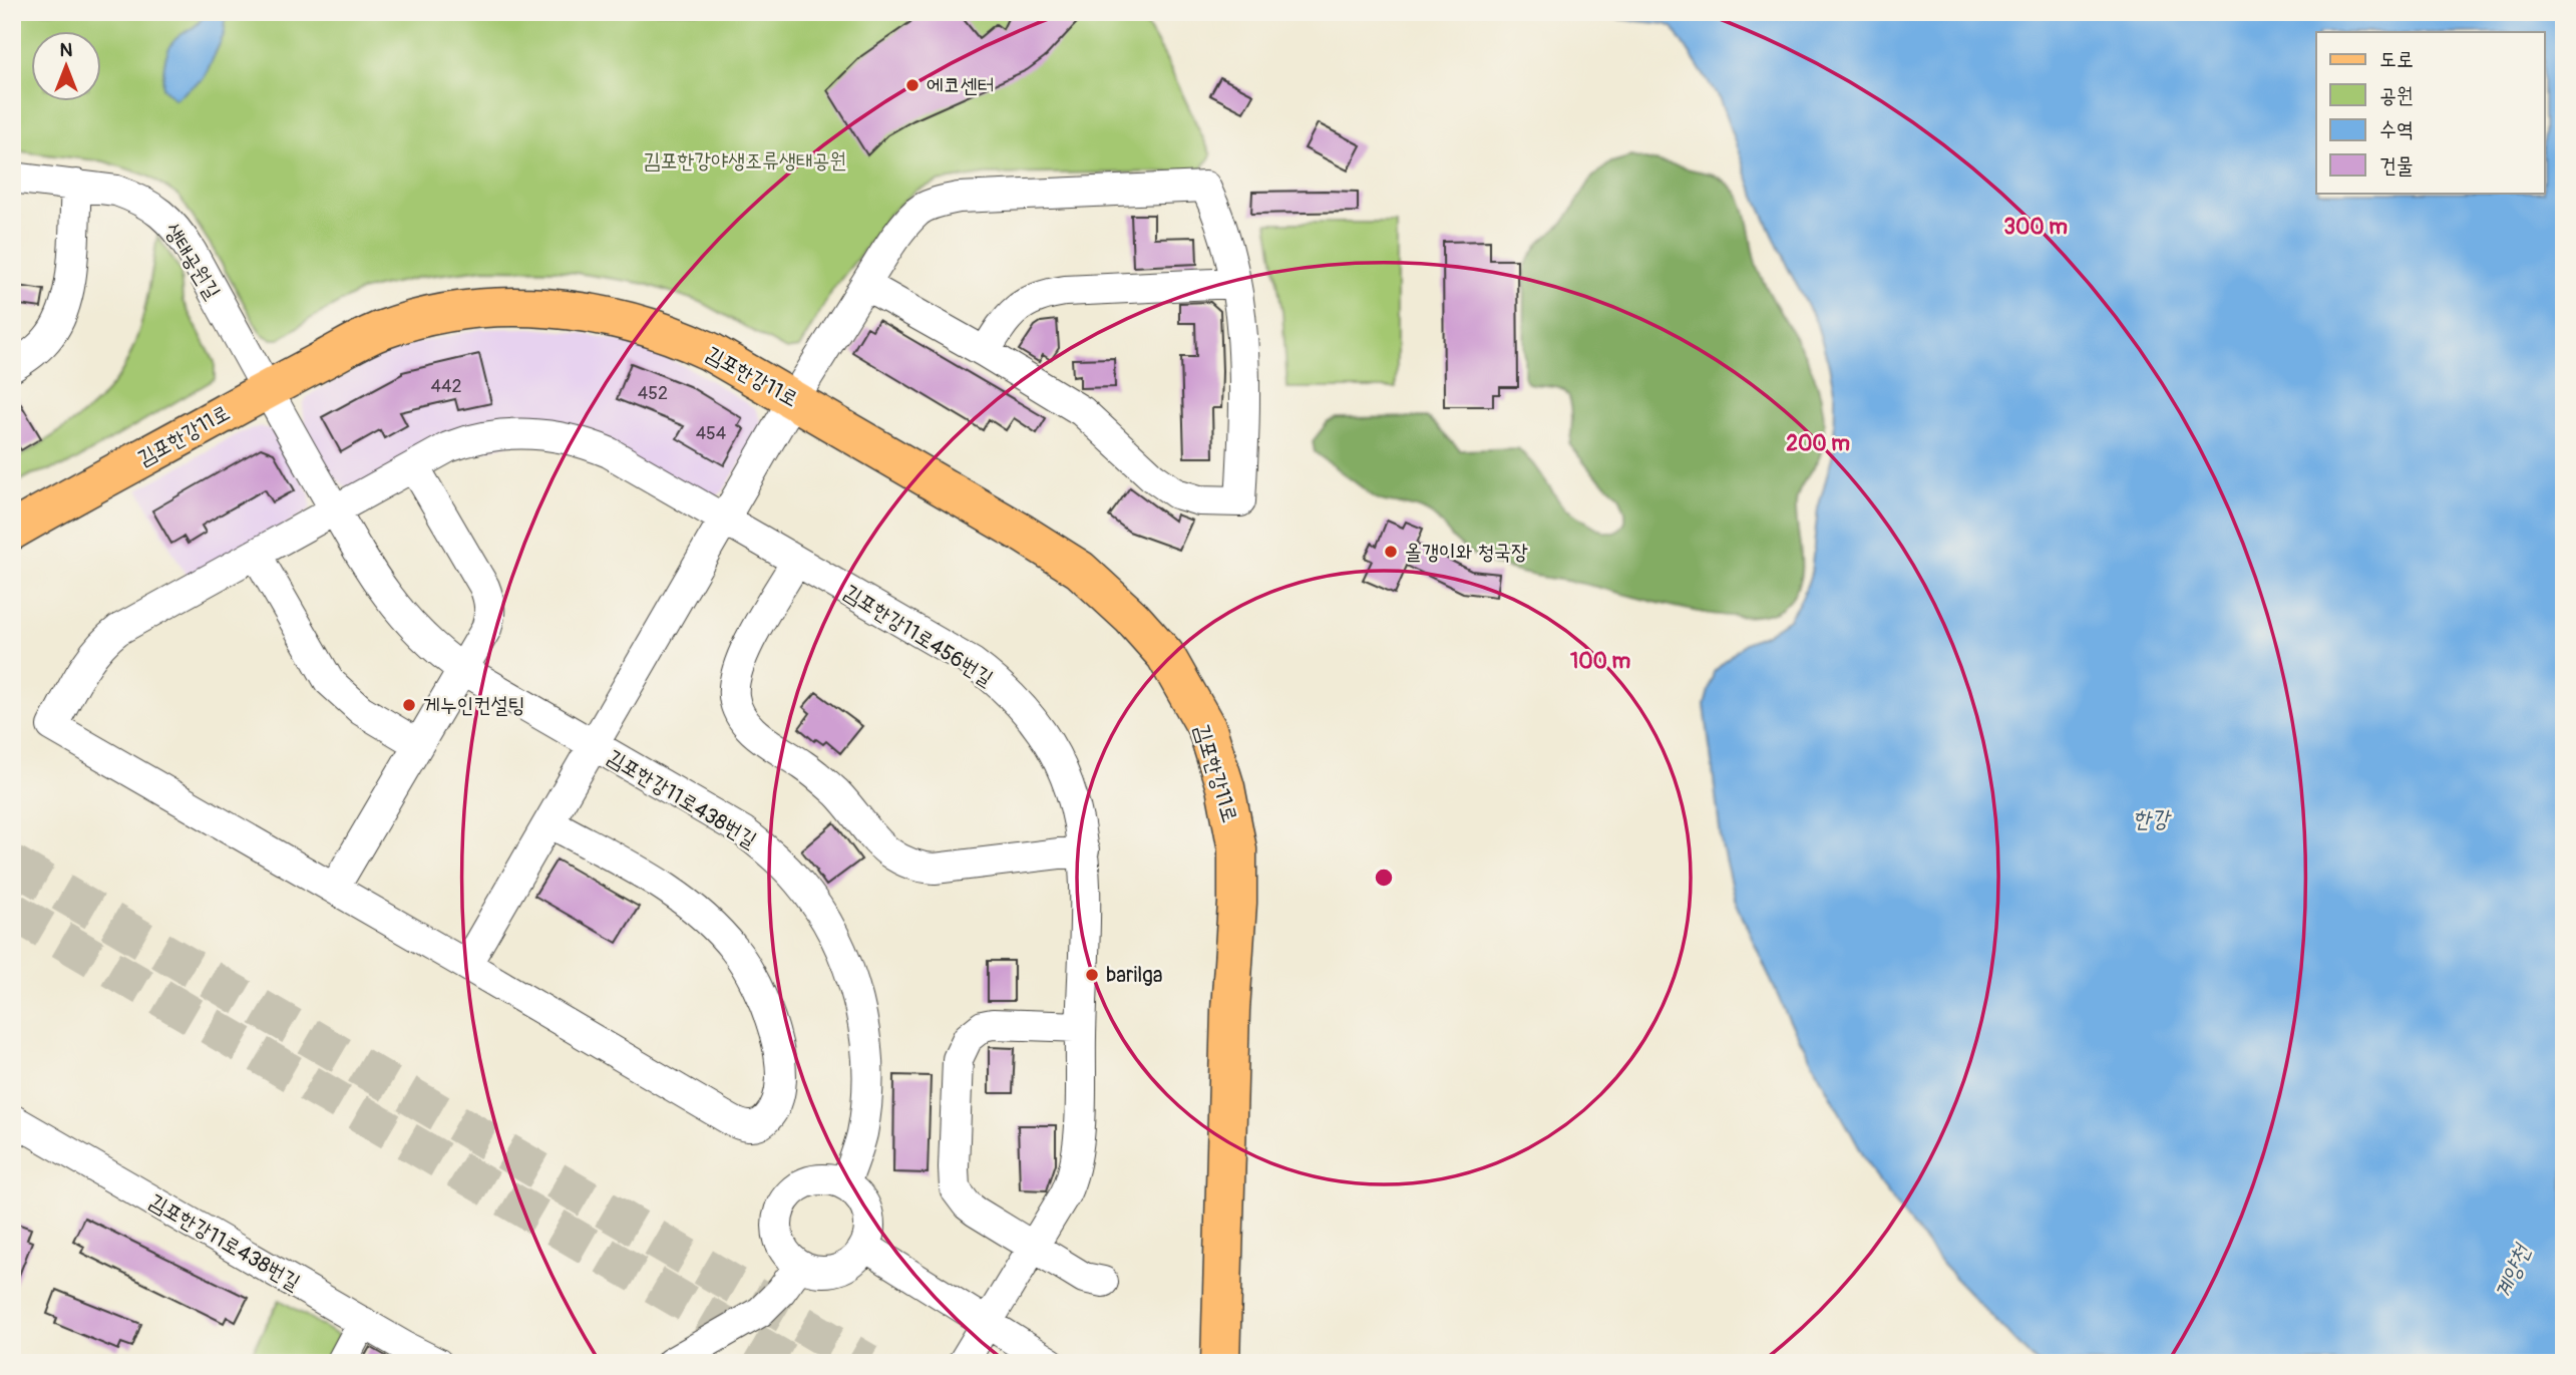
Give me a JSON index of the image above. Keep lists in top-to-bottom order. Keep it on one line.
{"streets":{"main road":["김포한강11로"],"street":["생태공원길","김포한강11로456번길","김포한강11로438번길"]},"crossings":[["생태공원길","김포한강11로"],["생태공원길","김포한강11로438번길"],["김포한강11로","김포한강11로438번길"]],"water":["한강","계양천"],"parks":["김포한강야생조류생태공원"],"places":["에코센터","올갱이와 청국장","게누인컨설팅","barilga"],"house_numbers":["442","452","454"],"legend":["도로","공원","수역","건물"],"north":"top","rings":["300 m","200 m","100 m"]}
